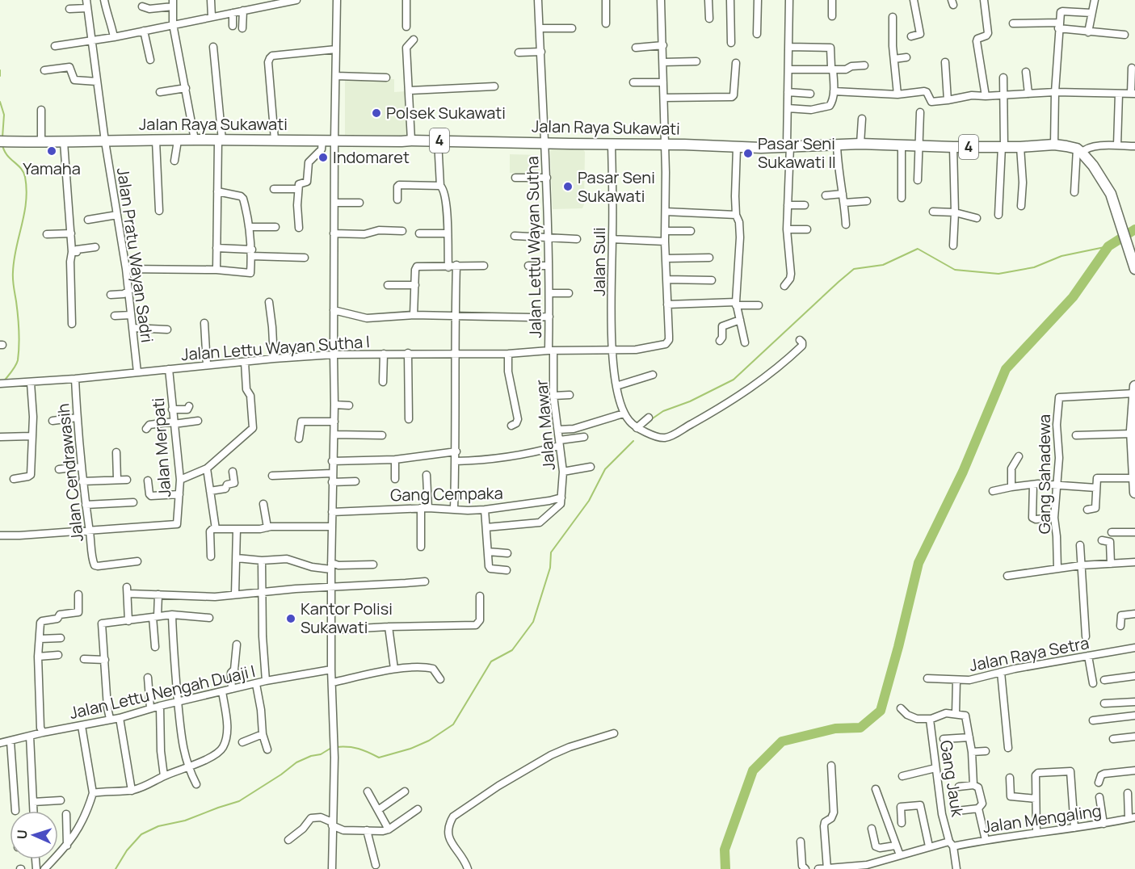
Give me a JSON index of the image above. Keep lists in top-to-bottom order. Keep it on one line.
{"streets":{"highway":["Jalan Raya Sukawati","4"],"street":["Jalan Lettu Wayan Sutha","Jalan Pratu Wayan Sadri","Jalan Suli","Jalan Lettu Wayan Sutha I","Jalan Mawar","Jalan Merpati","Jalan Cendrawasih","Gang Sahadewa","Gang Cempaka","Jalan Raya Setra","Jalan Lettu Nengah Duaji I","Gang Jauk","Jalan Mengaling"]},"crossings":[["Jalan Raya Sukawati","Jalan Lettu Wayan Sutha"],["Jalan Raya Sukawati","Jalan Pratu Wayan Sadri"],["Jalan Raya Sukawati","Jalan Suli"],["Jalan Lettu Wayan Sutha","Jalan Lettu Wayan Sutha I"],["Jalan Lettu Wayan Sutha","Jalan Mawar"],["Jalan Pratu Wayan Sadri","Jalan Lettu Wayan Sutha I"],["Jalan Suli","Jalan Lettu Wayan Sutha I"],["Jalan Lettu Wayan Sutha I","Jalan Mawar"],["Jalan Lettu Wayan Sutha I","Jalan Merpati"],["Jalan Lettu Wayan Sutha I","Jalan Cendrawasih"],["Jalan Mawar","Gang Cempaka"],["Jalan Merpati","Jalan Cendrawasih"],["Gang Jauk","Jalan Mengaling"]],"places":["Polsek Sukawati","Yamaha","Pasar Seni Sukawati II","Indomaret","Pasar Seni Sukawati","Kantor Polisi Sukawati"],"north":"left"}
